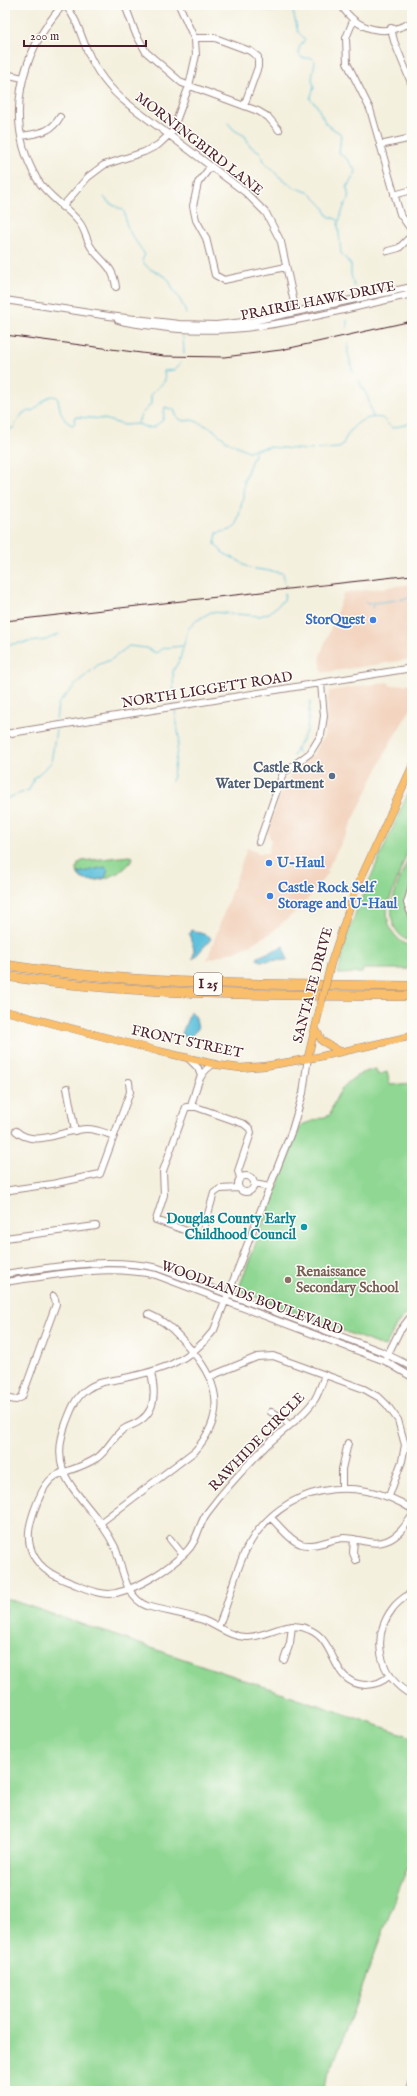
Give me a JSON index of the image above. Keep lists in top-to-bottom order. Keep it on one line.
{"streets":{"highway":["I 25"],"main road":["SANTA FE DRIVE","FRONT STREET"],"street":["MORNINGBIRD LANE","PRAIRIE HAWK DRIVE","NORTH LIGGETT ROAD","WOODLANDS BOULEVARD","RAWHIDE CIRCLE"]},"crossings":[["MORNINGBIRD LANE","PRAIRIE HAWK DRIVE"],["SANTA FE DRIVE","FRONT STREET"]],"places":["StorQuest","Castle Rock Water Department","U-Haul","Castle Rock Self Storage and U-Haul","Douglas County Early Childhood Council","Renaissance Secondary School"],"scale_bar":"200 m"}
